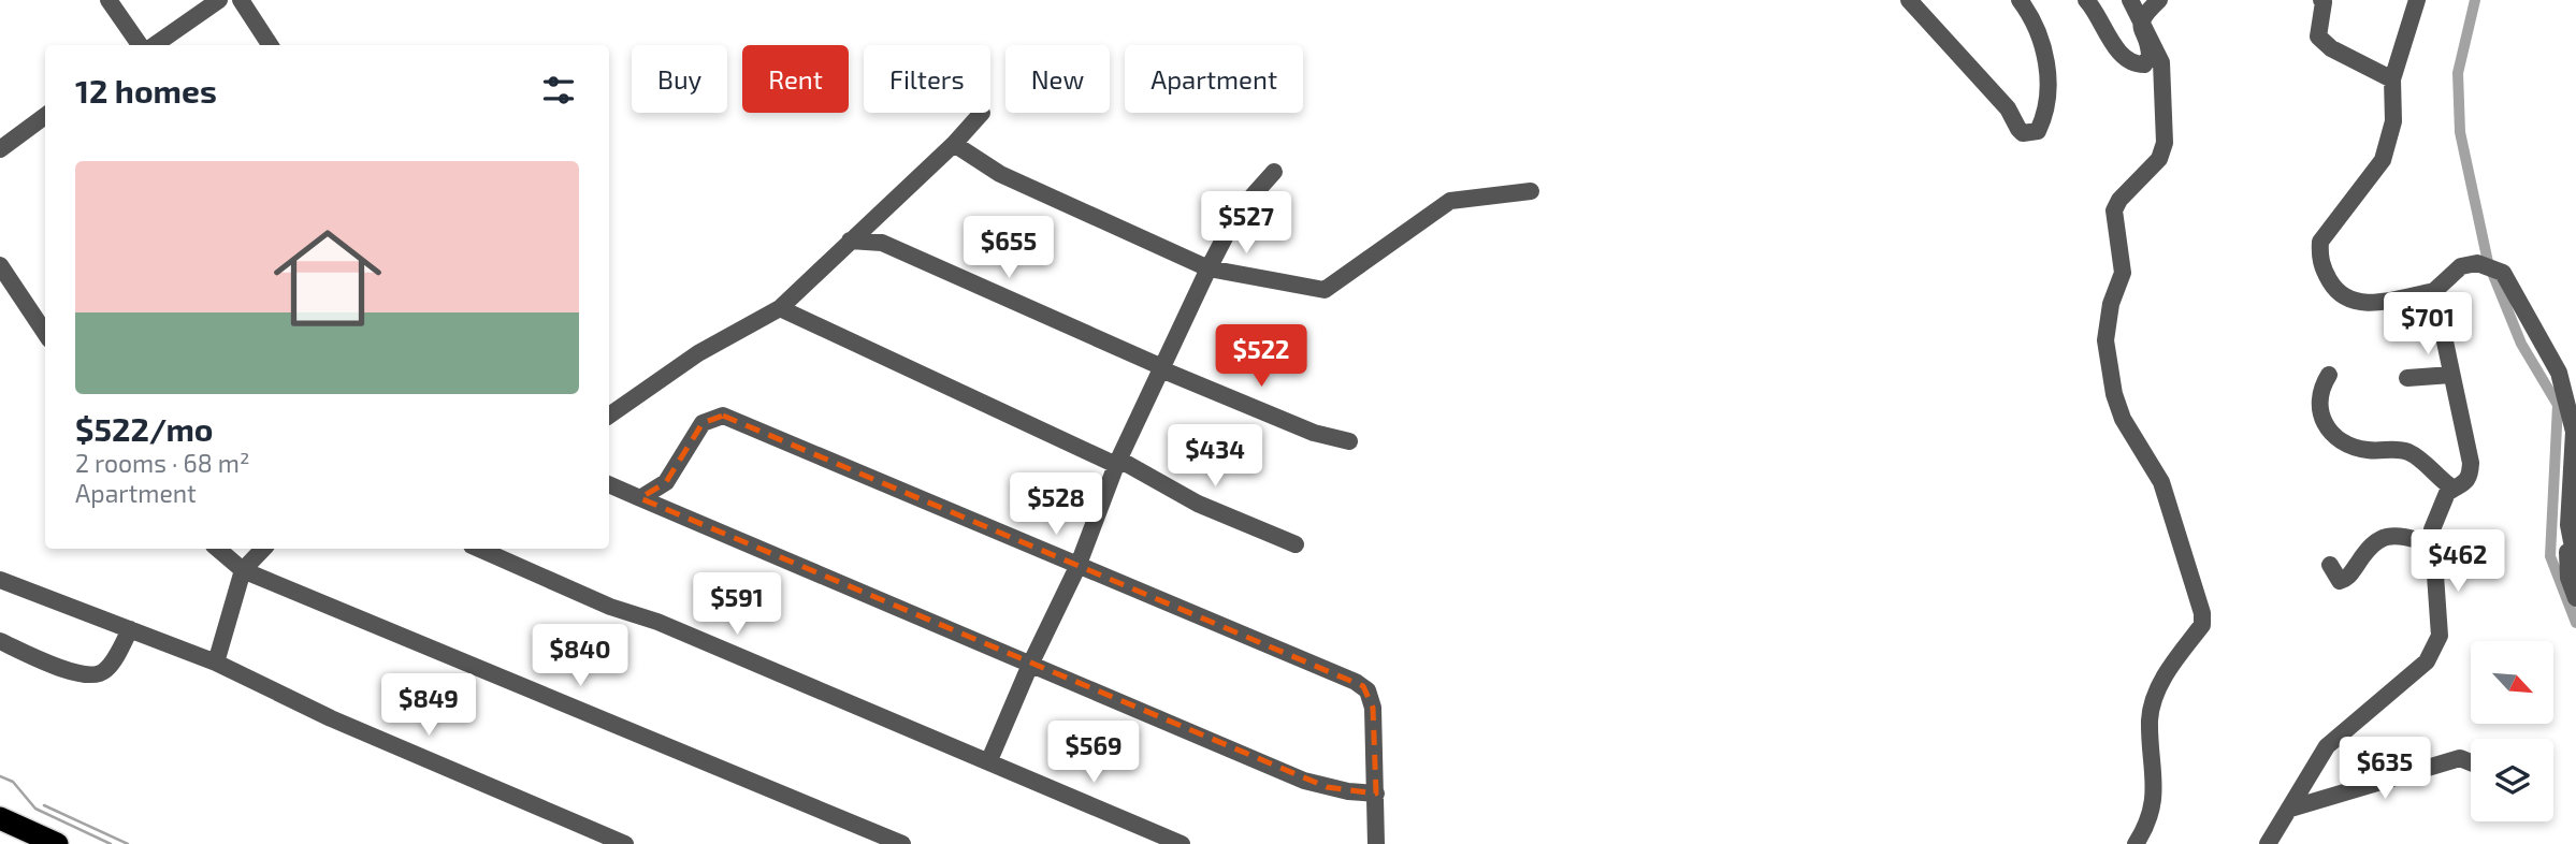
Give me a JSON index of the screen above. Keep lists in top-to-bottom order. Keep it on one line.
{"north":"bottom right","page":{"chip":["Buy","Rent","Filters","New","Apartment"],"heading":"12 homes","list":[{"name":"$522/mo","note":"2 rooms · 68 m² · Apartment"}],"price":["$527","$655","$701","$522","$434","$528","$462","$591","$840","$849","$569","$635"]}}
